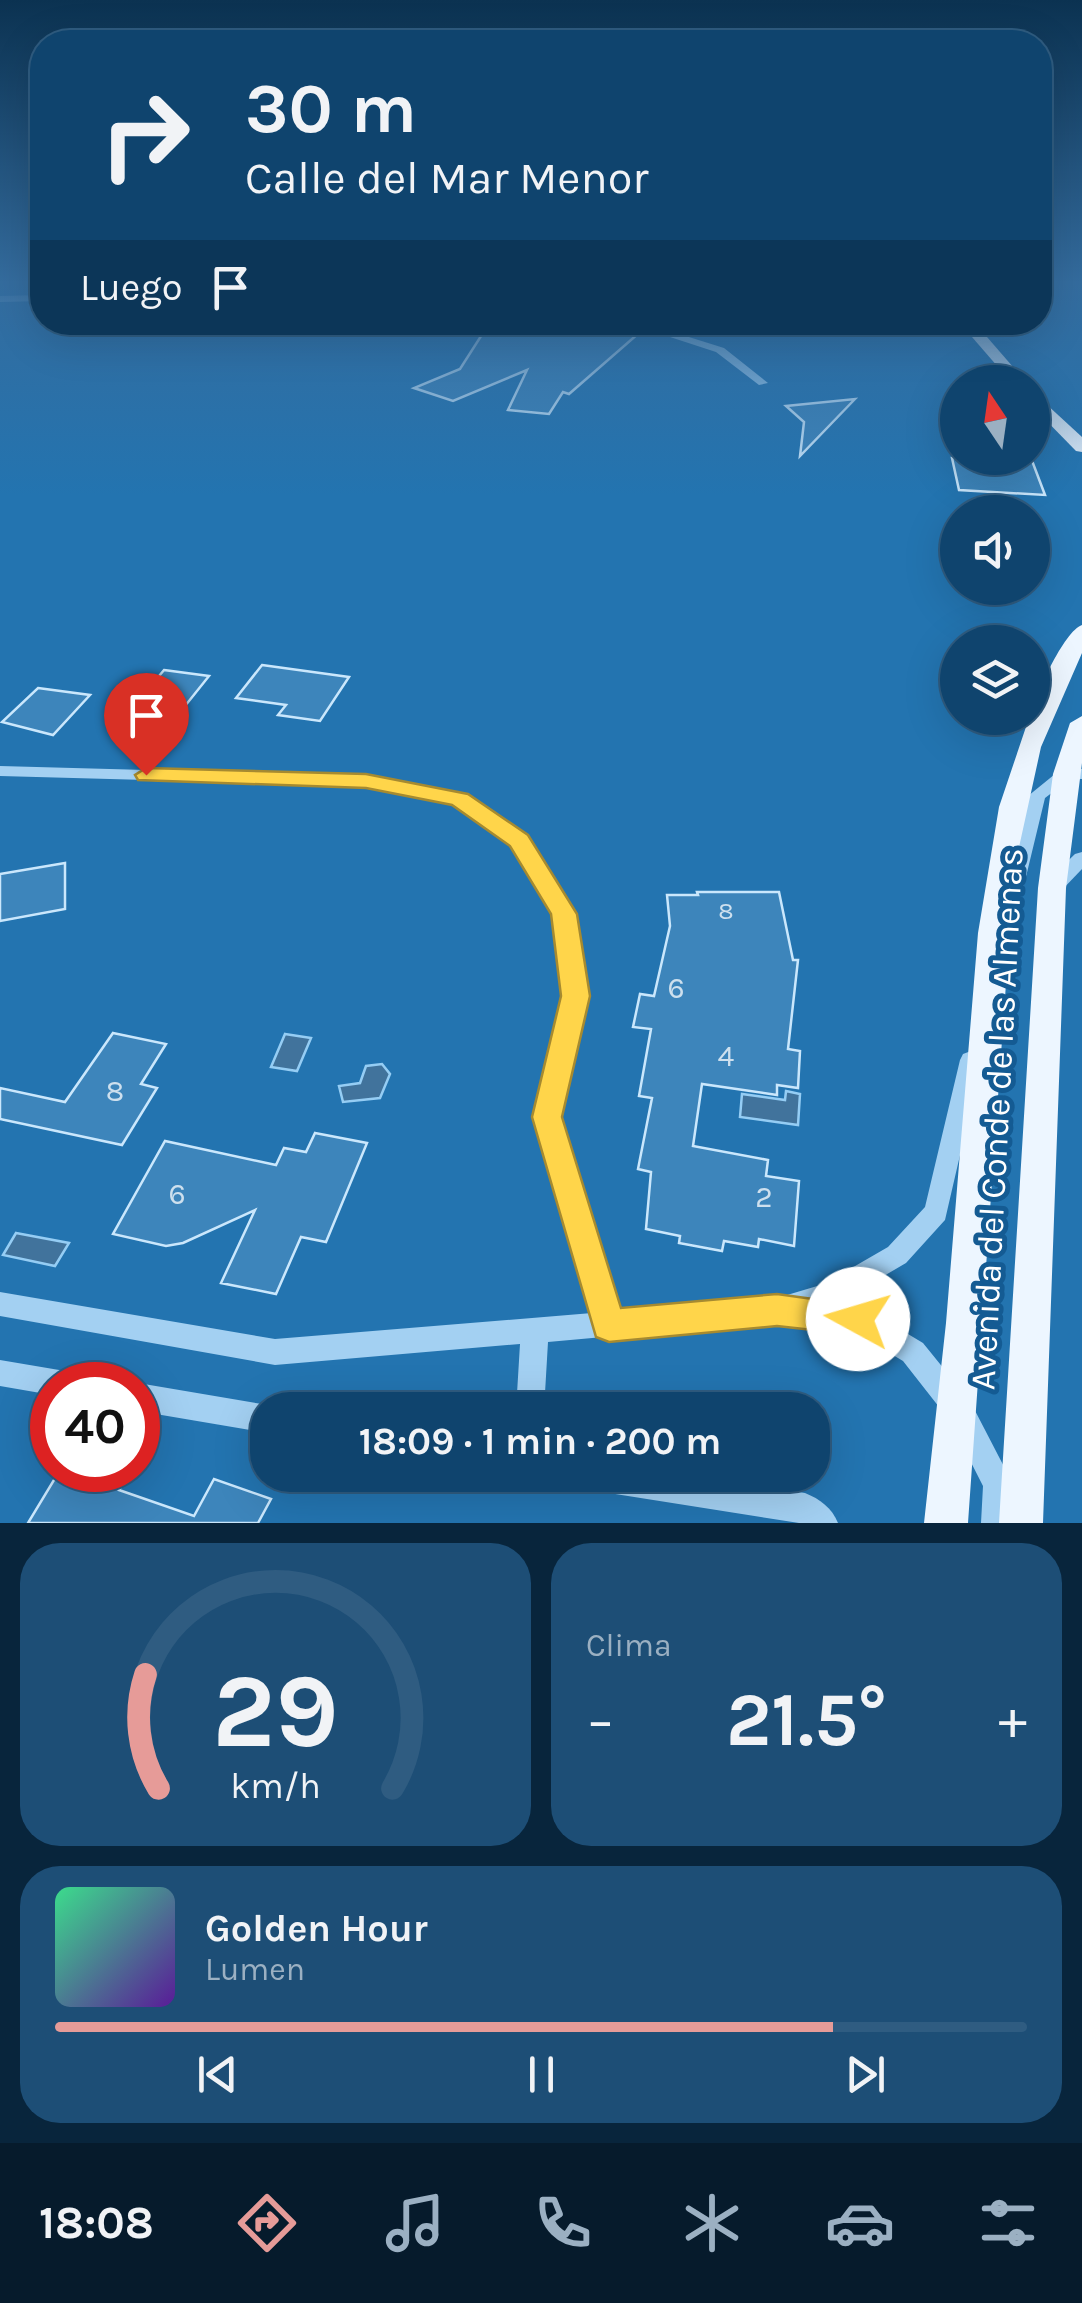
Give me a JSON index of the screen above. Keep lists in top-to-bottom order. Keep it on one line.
{"streets":{"main road":["Avenida del Conde de las Almenas"]},"house_numbers":["8","6","4","8","6","2"],"north":"top","page":{"turn":["30 m","Calle del Mar Menor"],"then":"Luego","limit":"40","trip":"18:09 · 1 min · 200 m","tile":"Clima","heat":["−","21.5°","+"],"song":["Golden Hour","Lumen"],"tabs":"18:08","gauge":["29","km/h"]}}
